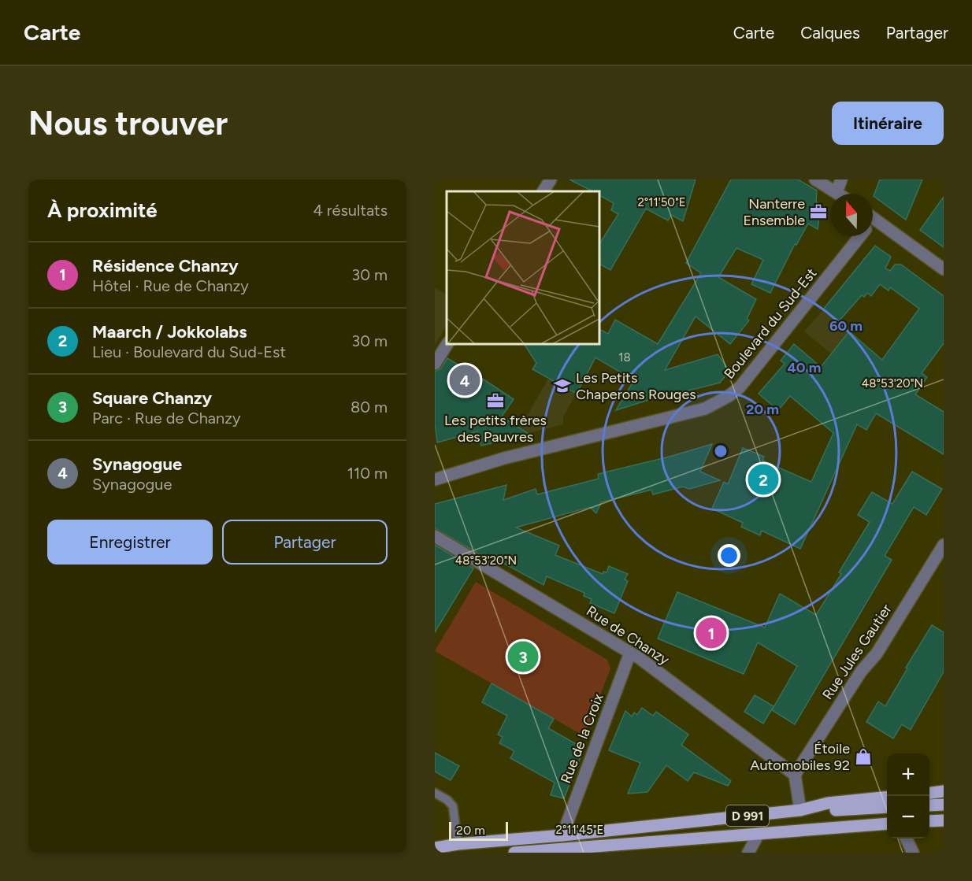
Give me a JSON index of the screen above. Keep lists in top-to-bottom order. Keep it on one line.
{"streets":{"main road":["D 991"],"street":["Boulevard du Sud-Est","Rue de Chanzy","Rue Jules Gautier","Rue de la Croix"]},"crossings":[["Rue de Chanzy","Rue Jules Gautier"],["Rue de Chanzy","Rue de la Croix"],["Rue de la Croix","D 991"]],"places":{"office":["Nanterre Ensemble","Les petits frères des Pauvres"],"school or university":["Les Petits Chaperons Rouges"],"shop":["Étoile Automobiles 92"]},"house_numbers":["18"],"scale_bar":"20 m","north":"top","page":{"header":"Carte","nav":["Carte","Calques","Partager"],"buttons":["Itinéraire",["Enregistrer","Partager"]],"title":"Nous trouver","heading":["À proximité","4 résultats"],"list":[{"mark":"1","name":"Résidence Chanzy","note":"Hôtel · Rue de Chanzy","value":"30 m"},{"mark":"2","name":"Maarch / Jokkolabs","note":"Lieu · Boulevard du Sud-Est","value":"30 m"},{"mark":"3","name":"Square Chanzy","note":"Parc · Rue de Chanzy","value":"80 m"},{"mark":"4","name":"Synagogue","note":"Synagogue","value":"110 m"}],"pins":["4","2","1","3"],"map_buttons":["+","−"],"scale":"20 m"},"coordinates":["2°11'50\"E","48°53'20\"N","2°11'45\"E"],"rings":["60 m","40 m","20 m"]}
